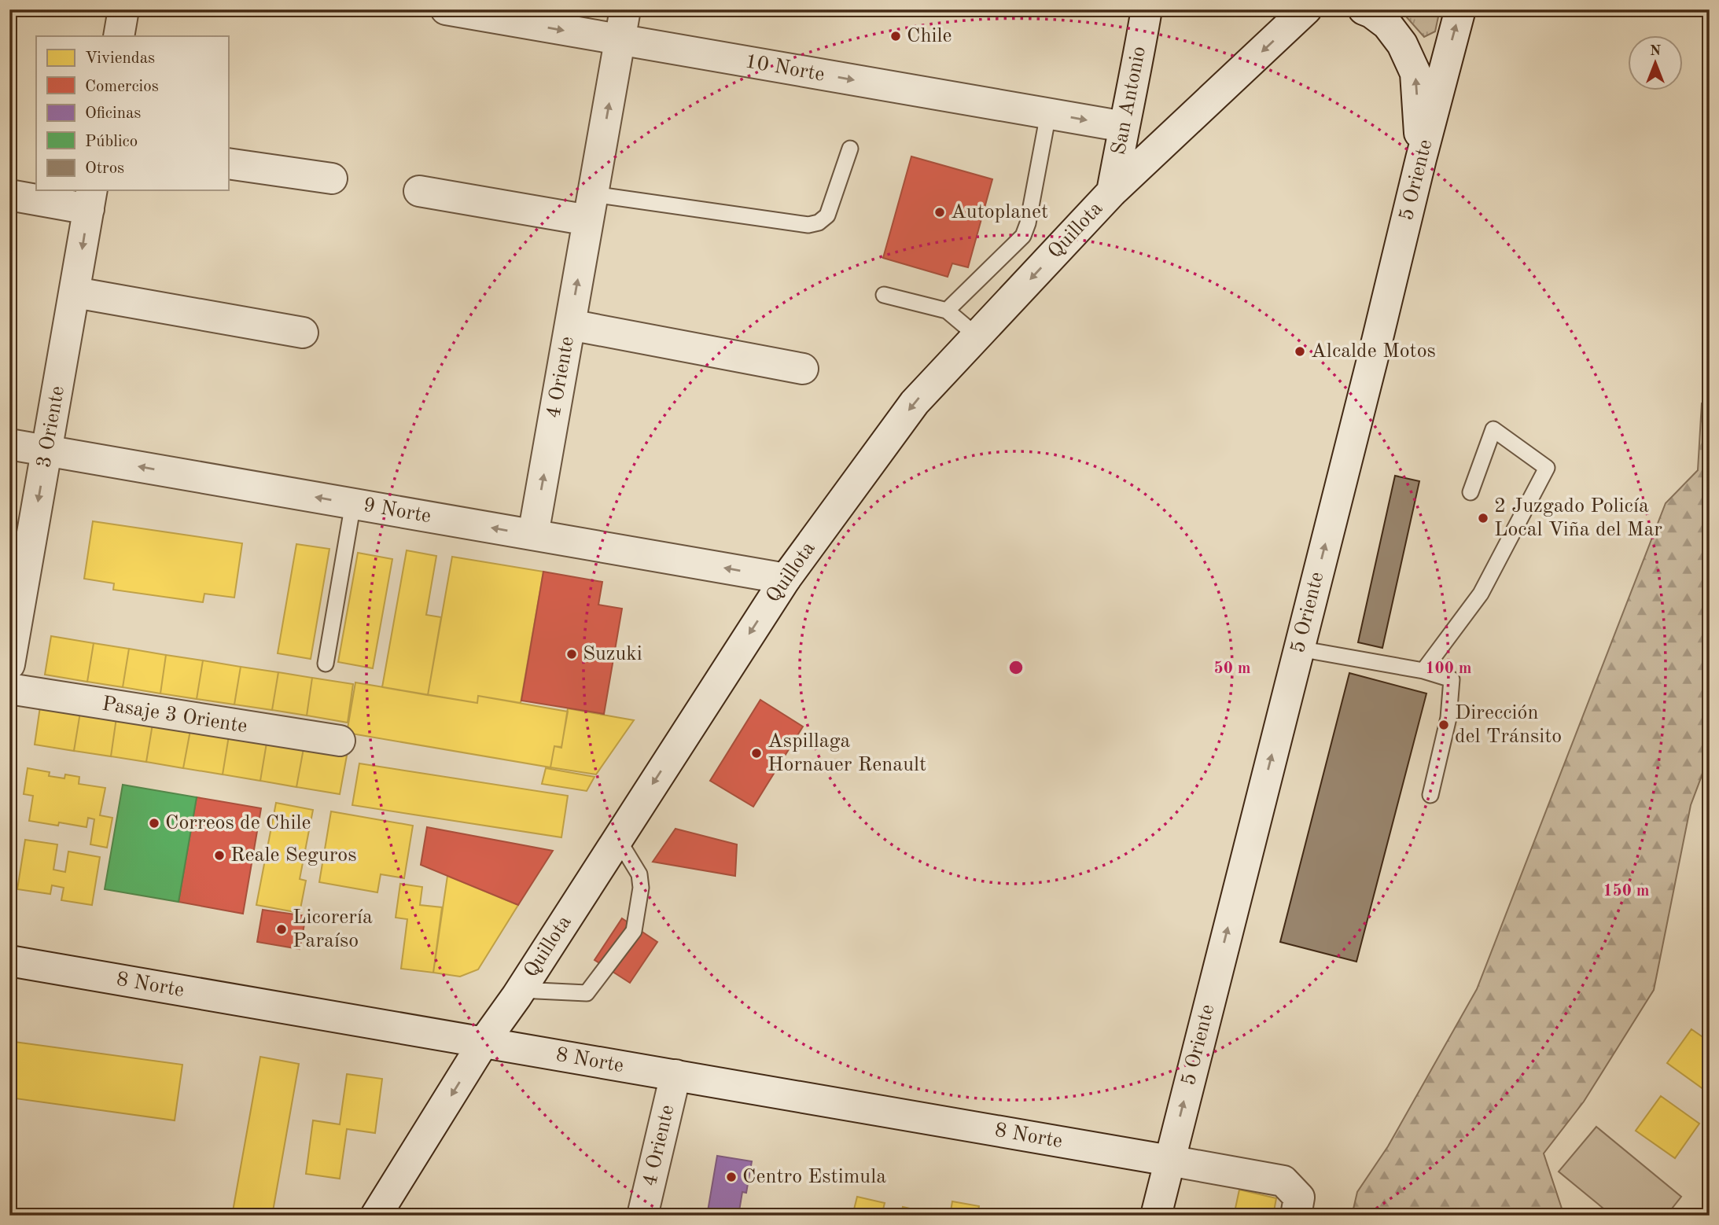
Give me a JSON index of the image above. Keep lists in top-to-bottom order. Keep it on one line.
{"streets":{"street":["10 Norte","San Antonio","5 Oriente","Quillota","4 Oriente","3 Oriente","9 Norte","Pasaje 3 Oriente","8 Norte"]},"crossings":[["10 Norte","San Antonio"],["10 Norte","4 Oriente"],["San Antonio","Quillota"],["5 Oriente","8 Norte"],["Quillota","9 Norte"],["Quillota","8 Norte"],["4 Oriente","9 Norte"],["4 Oriente","8 Norte"],["3 Oriente","9 Norte"]],"one_way":["10 Norte","5 Oriente","Quillota","4 Oriente","3 Oriente"],"places":["Chile","Autoplanet","Alcalde Motos","2 Juzgado Policía Local Viña del Mar","Suzuki","Dirección del Tránsito","Aspillaga Hornauer Renault","Correos de Chile","Reale Seguros","Licorería Paraíso","Centro Estimula"],"legend":["Viviendas","Comercios","Oficinas","Público","Otros"],"north":"top","rings":["50 m","100 m","150 m"]}
